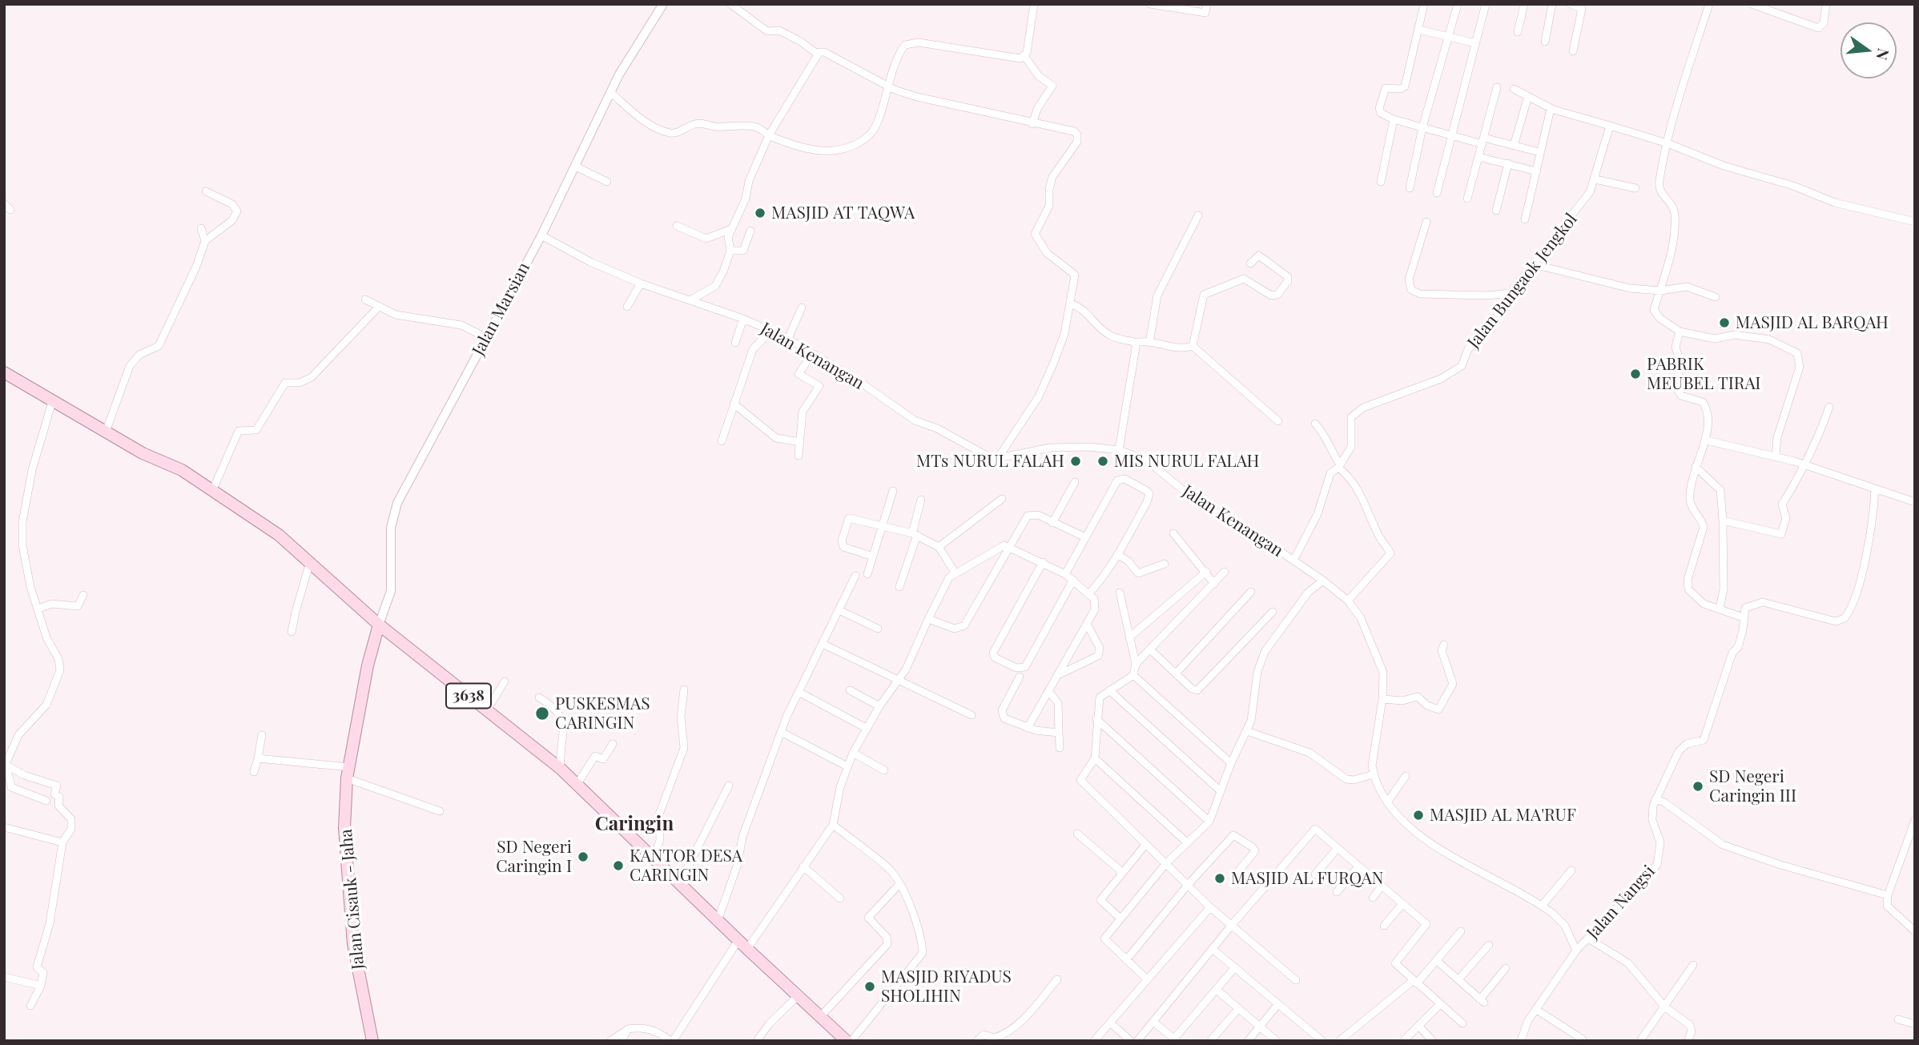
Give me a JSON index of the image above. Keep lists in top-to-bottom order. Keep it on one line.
{"streets":{"main road":["3638","Jalan Cisauk - Jaha"],"street":["Jalan Bungaok Jengkol","Jalan Marsian","Jalan Kenangan","Jalan Nangsi"]},"crossings":[["Jalan Bungaok Jengkol","Jalan Kenangan"],["Jalan Marsian","Jalan Kenangan"],["Jalan Marsian","3638"],["Jalan Marsian","Jalan Cisauk - Jaha"],["Jalan Kenangan","Jalan Nangsi"],["3638","Jalan Cisauk - Jaha"]],"districts":["Caringin"],"places":["MASJID AT TAQWA","MASJID AL BARQAH","PABRIK MEUBEL TIRAI","MTs NURUL FALAH","MIS NURUL FALAH","PUSKESMAS CARINGIN","SD Negeri Caringin III","MASJID AL MA'RUF","SD Negeri Caringin I","KANTOR DESA CARINGIN","MASJID AL FURQAN","MASJID RIYADUS SHOLIHIN"],"north":"right"}
